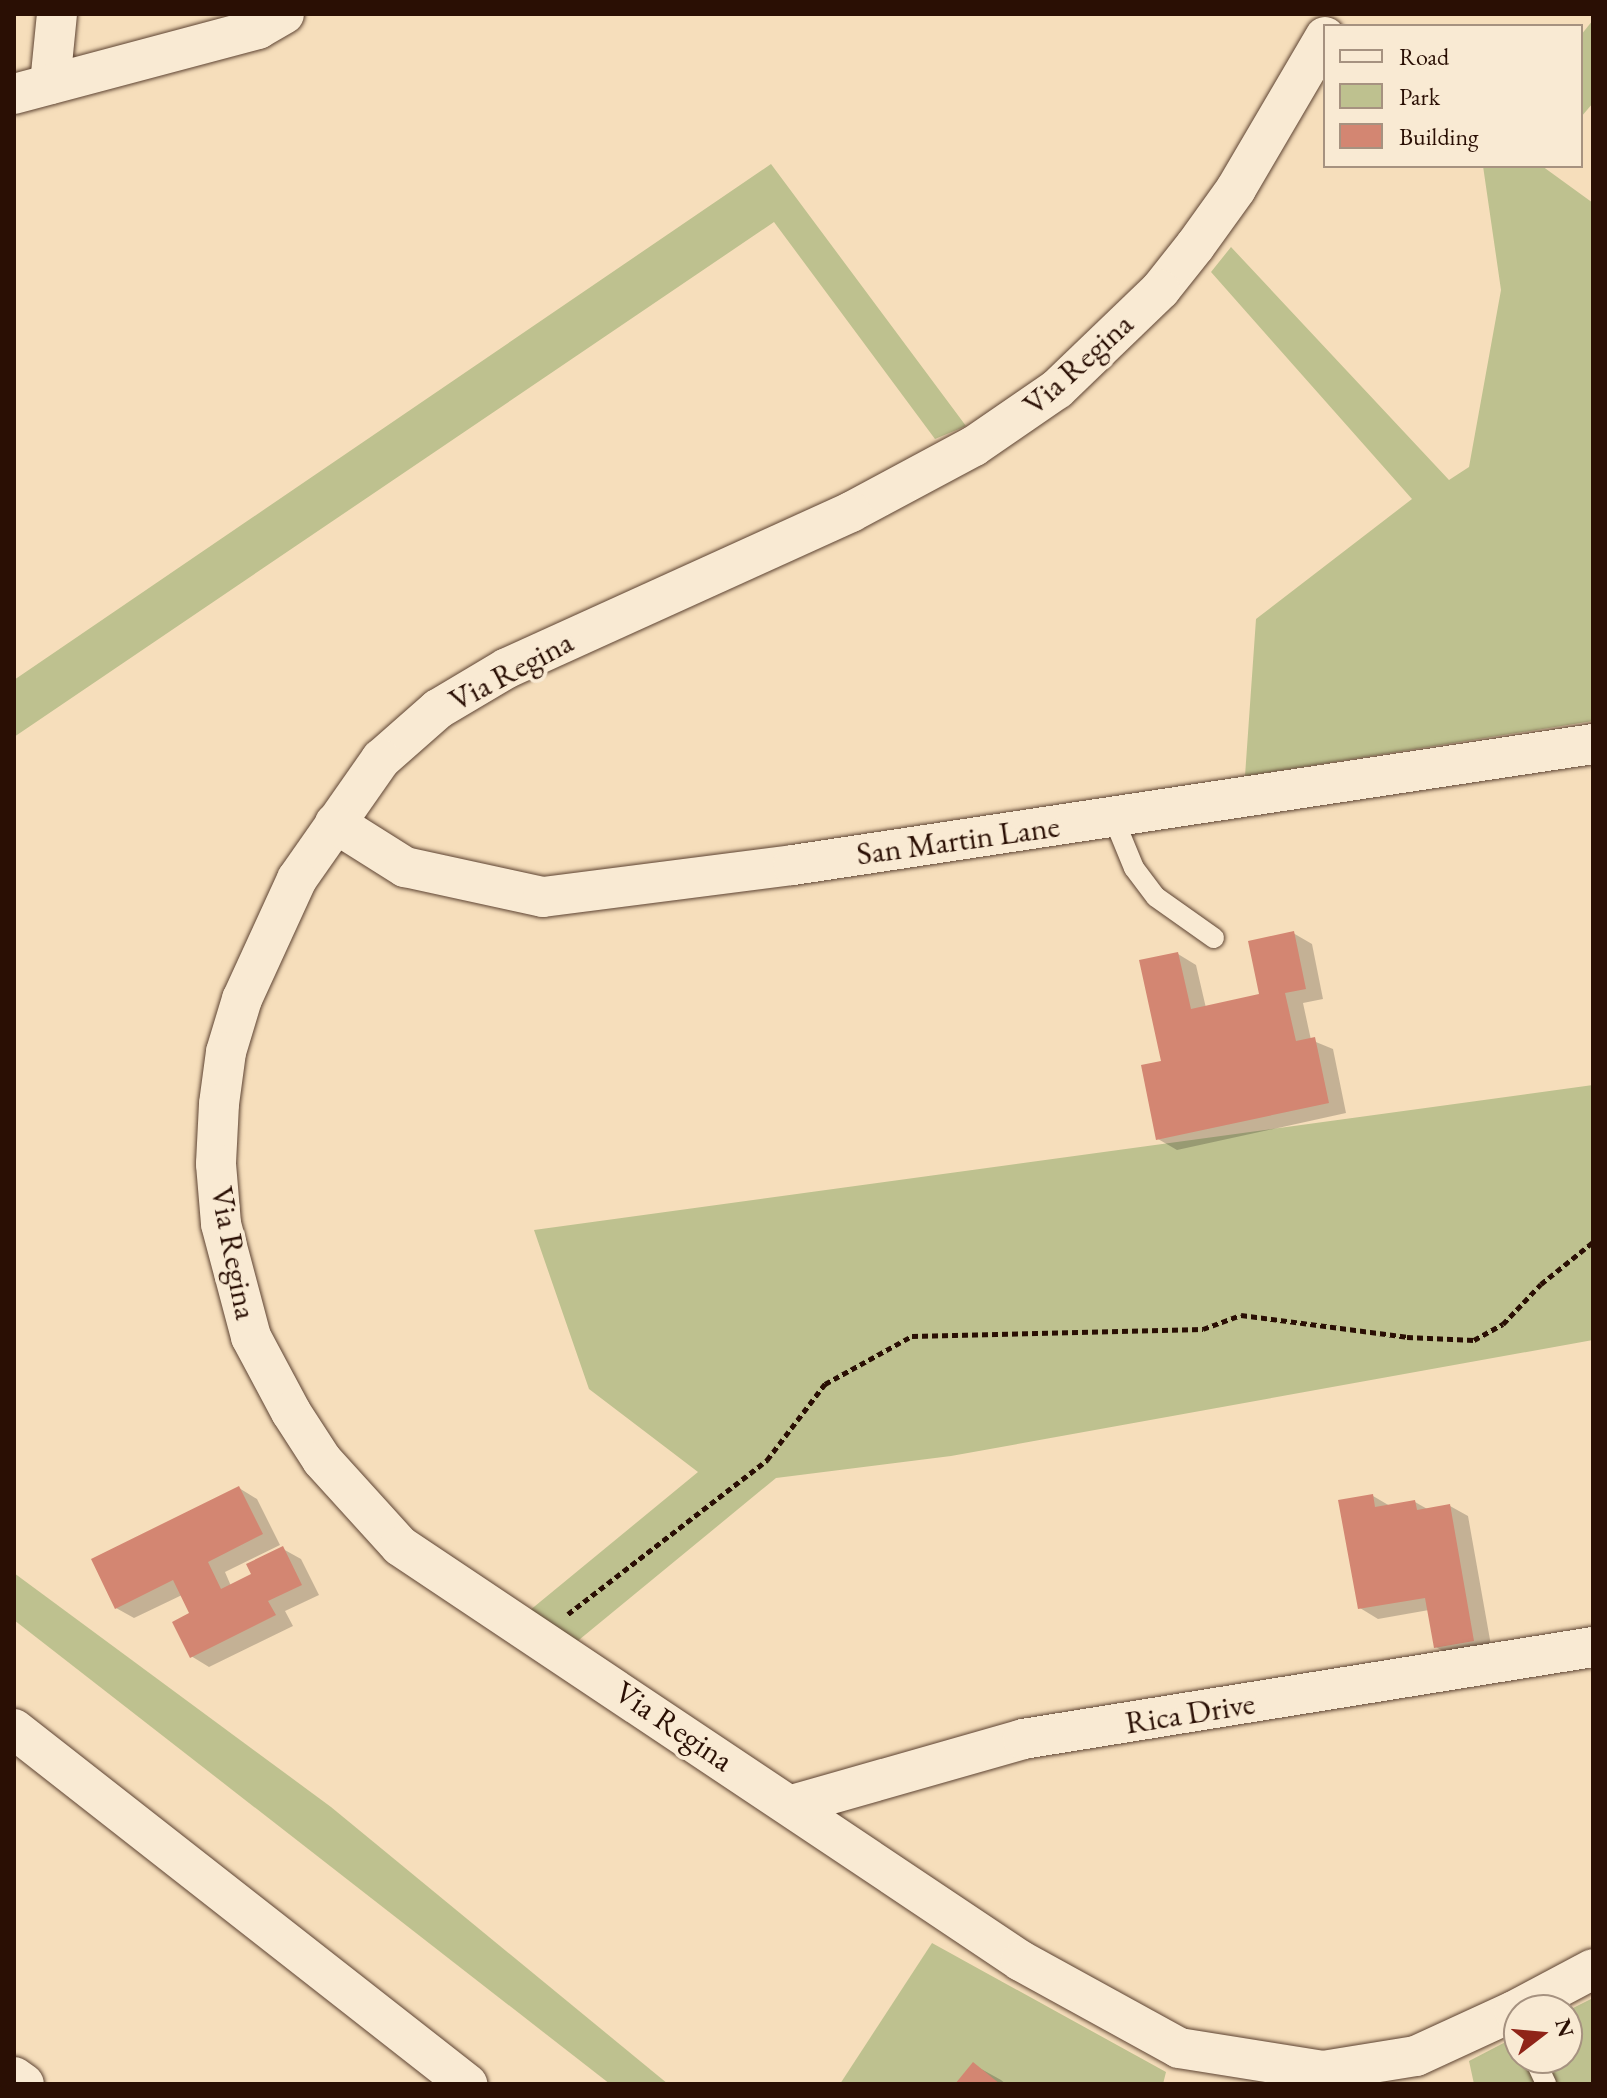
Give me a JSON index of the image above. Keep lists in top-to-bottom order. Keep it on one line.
{"streets":{"street":["Via Regina","San Martin Lane","Rica Drive"]},"crossings":[["Via Regina","San Martin Lane"],["Via Regina","Rica Drive"]],"legend":["Road","Park","Building"],"north":"right"}
